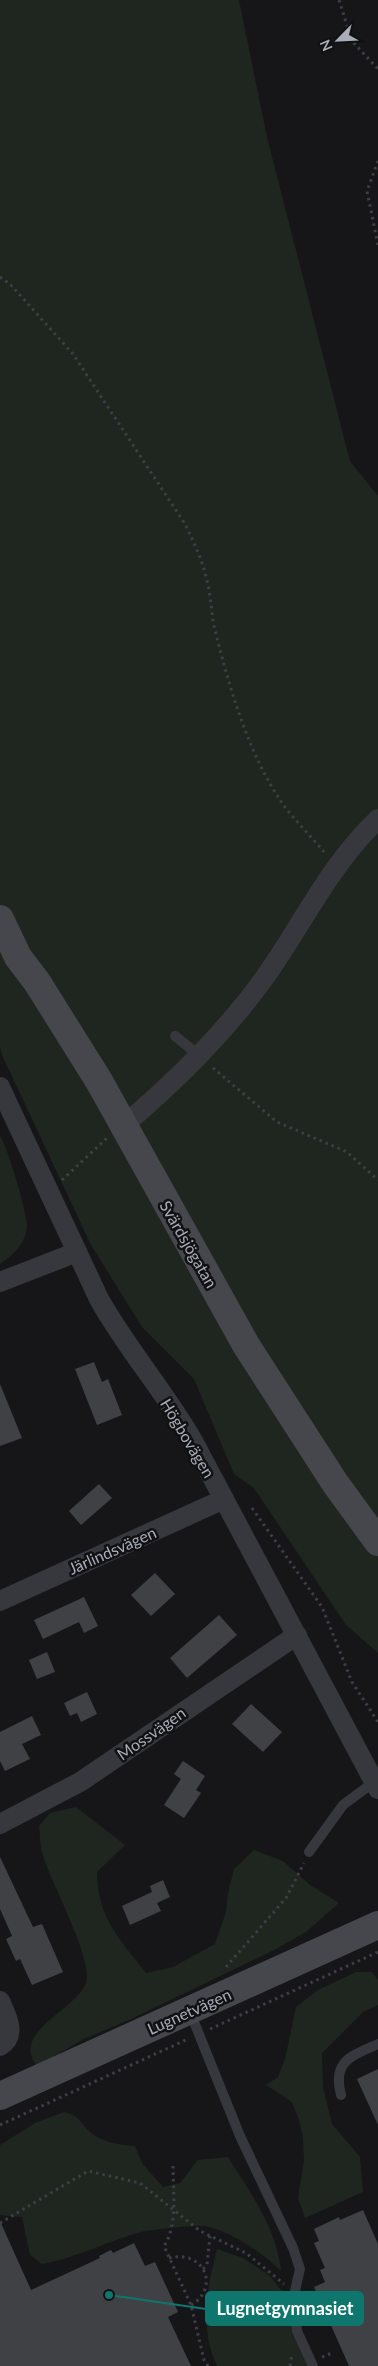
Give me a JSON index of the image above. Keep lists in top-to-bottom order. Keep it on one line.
{"streets":{"street":["Svärdsjögatan","Högbovägen","Järlindsvägen","Mossvägen","Lugnetvägen"]},"crossings":[["Högbovägen","Järlindsvägen"],["Högbovägen","Mossvägen"]],"places":["Lugnetgymnasiet"],"north":"bottom left"}
